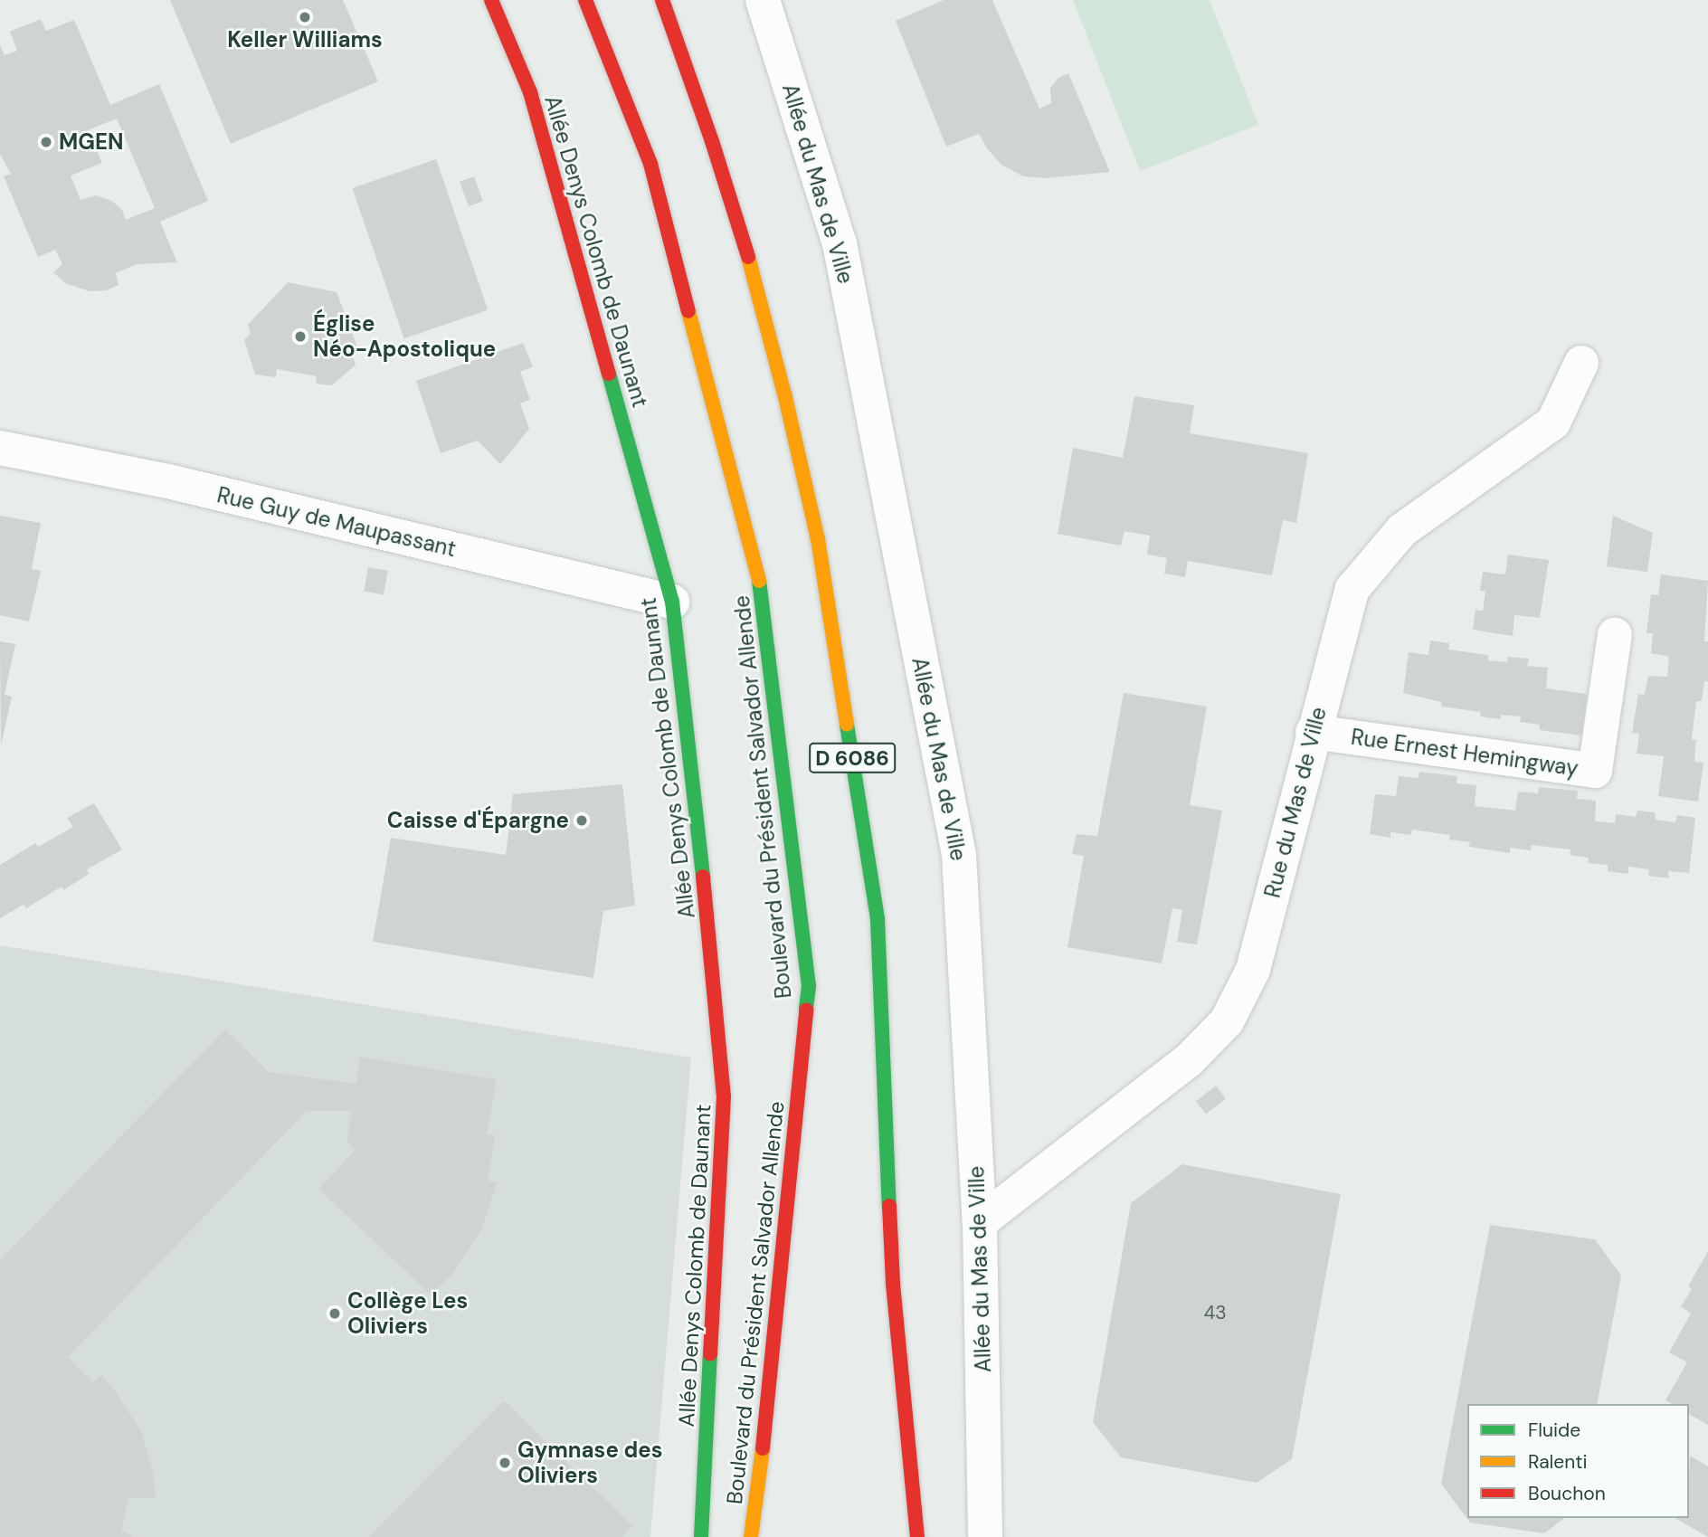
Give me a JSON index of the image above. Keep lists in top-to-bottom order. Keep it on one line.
{"streets":{"main road":["Allée Denys Colomb de Daunant","D 6086","Boulevard du Président Salvador Allende"],"street":["Allée du Mas de Ville","Rue Guy de Maupassant","Rue Ernest Hemingway","Rue du Mas de Ville"]},"crossings":[["Allée du Mas de Ville","Rue du Mas de Ville"],["Allée Denys Colomb de Daunant","Rue Guy de Maupassant"],["Rue Ernest Hemingway","Rue du Mas de Ville"]],"places":["Keller Williams","MGEN","Église Néo-Apostolique","Caisse d'Épargne","Collège Les Oliviers","Gymnase des Oliviers"],"house_numbers":["43"],"legend":["Fluide","Ralenti","Bouchon"]}
